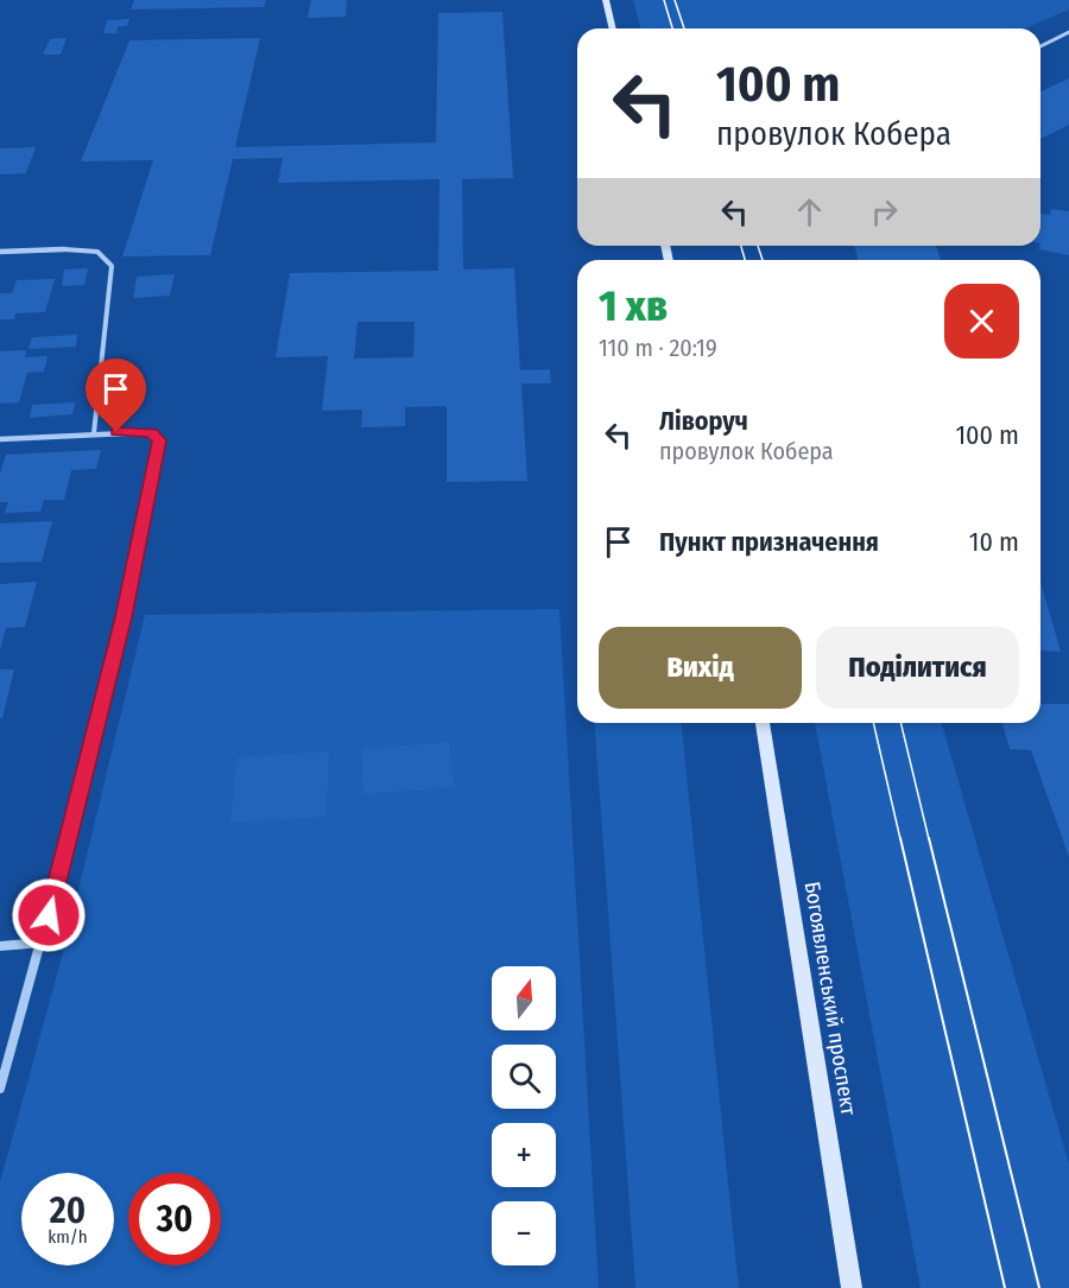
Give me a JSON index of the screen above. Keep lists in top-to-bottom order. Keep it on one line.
{"streets":{"main road":["Богоявленський проспект"]},"north":"top","page":{"turn":["100 m","провулок Кобера"],"heading":["1 хв","110 m · 20:19"],"list":[{"name":"Ліворуч","note":"провулок Кобера","value":"100 m"},{"name":"Пункт призначення","value":"10 m"}],"buttons":["Вихід","Поділитися"],"map_buttons":["+","−"],"speed":"20 km/h","limit":"30"}}
